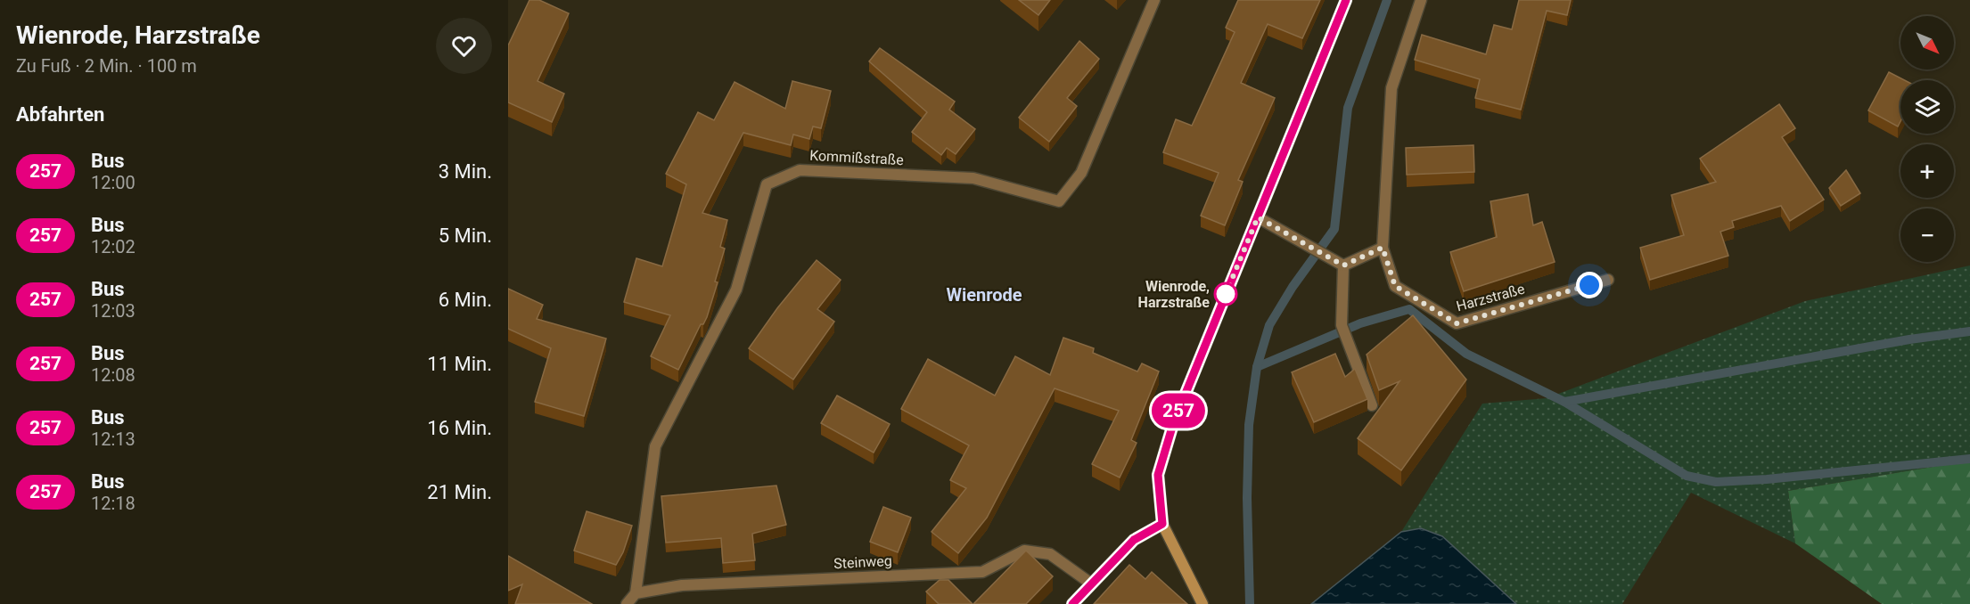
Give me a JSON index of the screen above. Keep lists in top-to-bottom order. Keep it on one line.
{"streets":{"street":["Kommißstraße","Harzstraße","Steinweg"]},"crossings":[["Kommißstraße","Steinweg"]],"districts":["Wienrode"],"places":["Wienrode, Harzstraße"],"lines":["bus line 257"],"north":"bottom right","page":{"heading":[["Wienrode, Harzstraße","Zu Fuß · 2 Min. · 100 m"],"Abfahrten"],"on_map":"257","map_buttons":["+","−"],"list":[{"mark":"257","name":"Bus","note":"12:00","value":"3 Min."},{"mark":"257","name":"Bus","note":"12:02","value":"5 Min."},{"mark":"257","name":"Bus","note":"12:03","value":"6 Min."},{"mark":"257","name":"Bus","note":"12:08","value":"11 Min."},{"mark":"257","name":"Bus","note":"12:13","value":"16 Min."},{"mark":"257","name":"Bus","note":"12:18","value":"21 Min."}]}}
